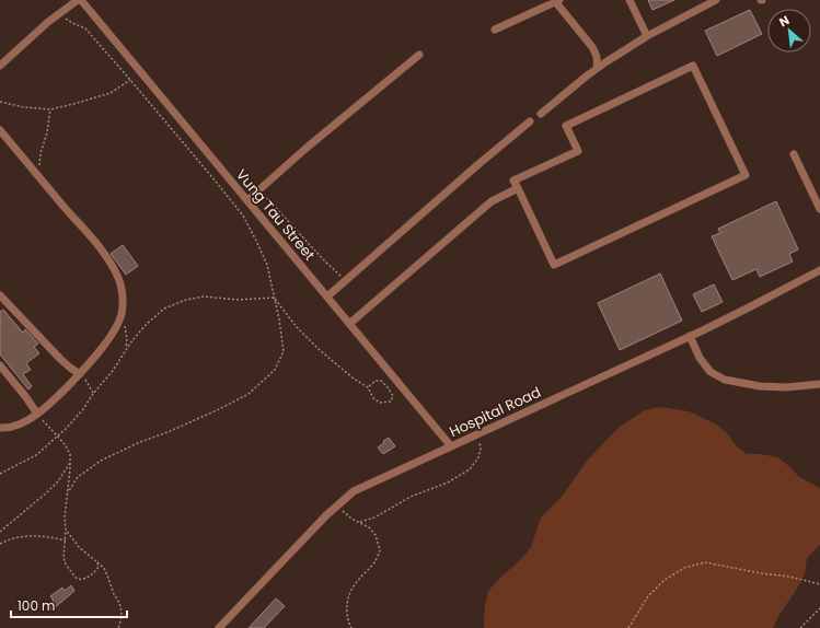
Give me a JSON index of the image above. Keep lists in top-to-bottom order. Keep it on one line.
{"streets":{"street":["Vung Tau Street","Hospital Road"]},"crossings":[["Vung Tau Street","Hospital Road"]],"scale_bar":"100 m","north":"top left"}
